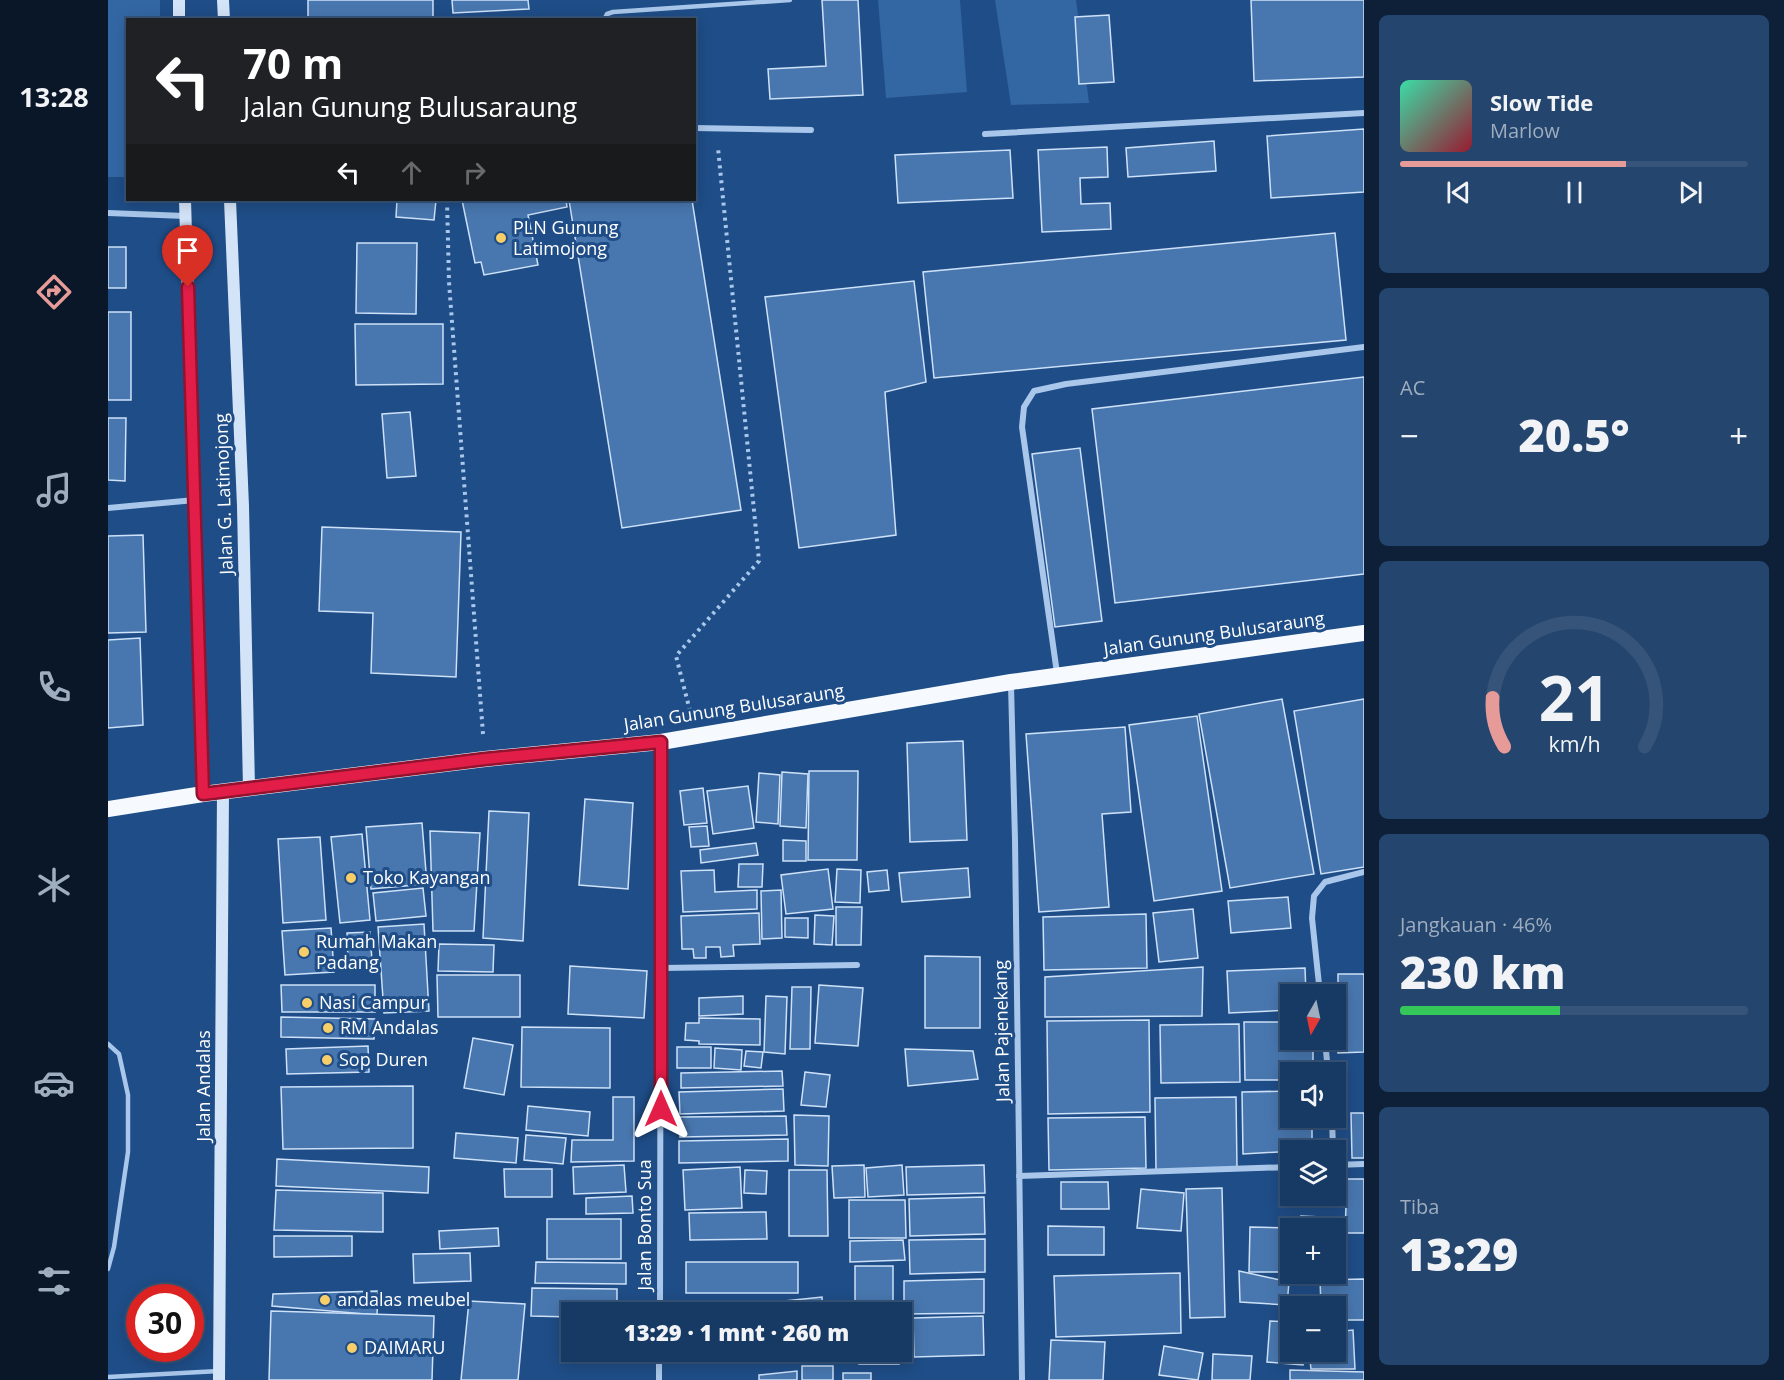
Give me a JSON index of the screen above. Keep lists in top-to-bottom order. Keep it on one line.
{"streets":{"highway":["Jalan Gunung Bulusaraung"],"main road":["Jalan G. Latimojong","Jalan Andalas"],"street":["Jalan Pajenekang","Jalan Bonto Sua"]},"crossings":[["Jalan G. Latimojong","Jalan Gunung Bulusaraung"],["Jalan Gunung Bulusaraung","Jalan Pajenekang"],["Jalan Gunung Bulusaraung","Jalan Andalas"],["Jalan Gunung Bulusaraung","Jalan Bonto Sua"]],"places":["PLN Gunung Latimojong","Toko Kayangan","Rumah Makan Padang","Nasi Campur","RM Andalas","Sop Duren","andalas meubel","DAIMARU"],"north":"bottom","page":{"tabs":"13:28","turn":["70 m","Jalan Gunung Bulusaraung"],"song":["Slow Tide","Marlow"],"tile":["AC",["Jangkauan · 46%","230 km"],["Tiba","13:29"]],"heat":["−","20.5°","+"],"map_buttons":["+","−"],"limit":"30","trip":"13:29 · 1 mnt · 260 m","gauge":["21","km/h"]}}
